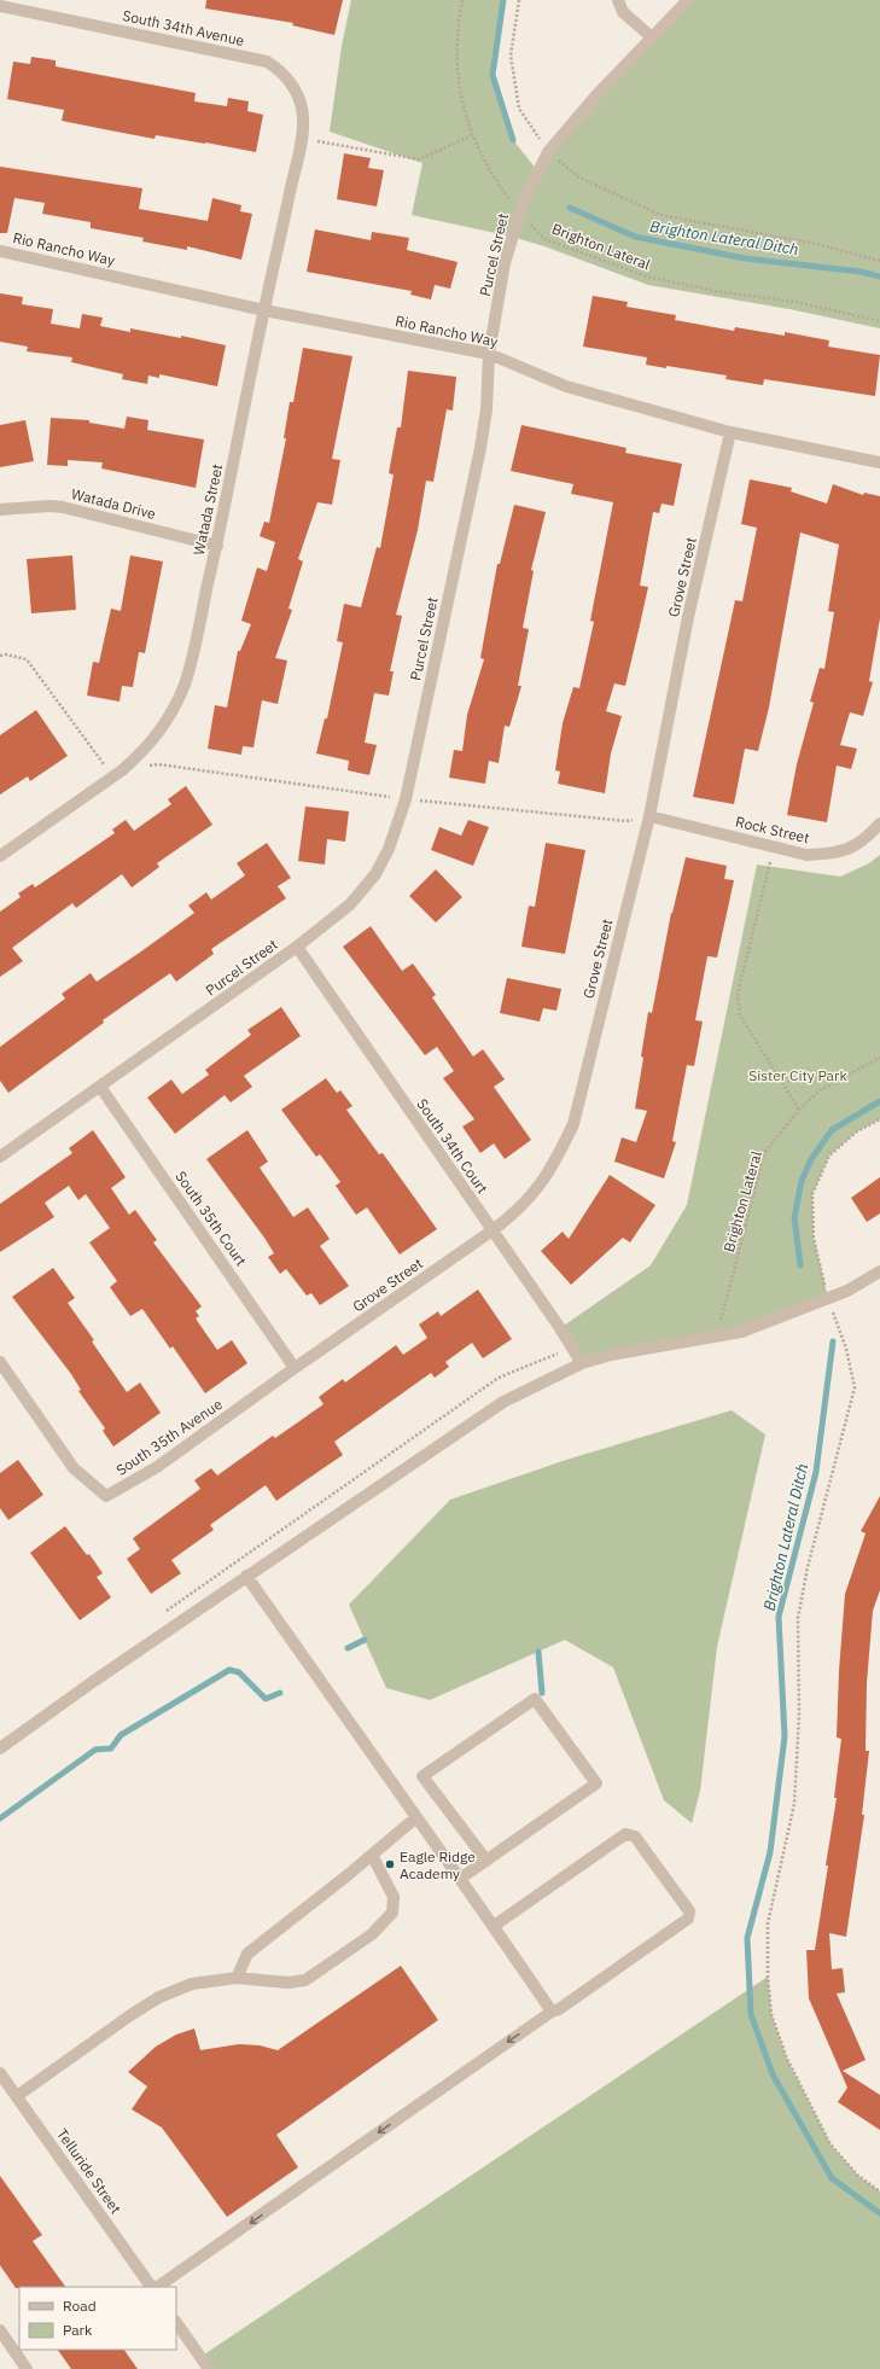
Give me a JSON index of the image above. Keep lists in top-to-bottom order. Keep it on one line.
{"streets":{"street":["South 34th Avenue","Rio Rancho Way","Purcel Street","Watada Drive","Watada Street","Grove Street","Rock Street","South 34th Court","South 35th Court","South 35th Avenue","Telluride Street"],"path":["Brighton Lateral"]},"crossings":[["South 34th Avenue","Watada Street"],["Brighton Lateral","Purcel Street"],["Rio Rancho Way","Purcel Street"],["Rio Rancho Way","Watada Street"],["Rio Rancho Way","Grove Street"],["Purcel Street","South 34th Court"],["Purcel Street","South 35th Court"],["Watada Drive","Watada Street"],["Grove Street","Rock Street"],["Grove Street","South 34th Court"],["Grove Street","South 35th Court"],["Grove Street","South 35th Avenue"],["South 35th Court","South 35th Avenue"]],"water":["Brighton Lateral Ditch"],"parks":["Sister City Park"],"places":["Eagle Ridge Academy"],"legend":["Road","Park"]}
